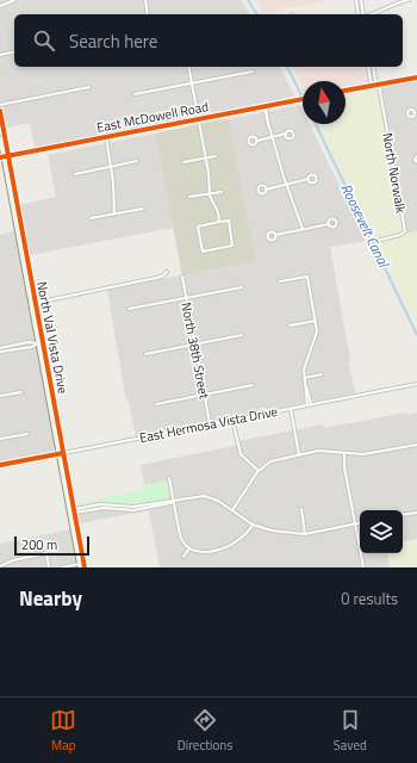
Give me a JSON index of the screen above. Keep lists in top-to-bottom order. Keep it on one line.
{"streets":{"main road":["East McDowell Road","North Val Vista Drive"],"street":["North Norwalk","North 38th Street","East Hermosa Vista Drive"]},"crossings":[["East McDowell Road","North Val Vista Drive"],["North Val Vista Drive","East Hermosa Vista Drive"],["North 38th Street","East Hermosa Vista Drive"]],"water":["Roosevelt Canal"],"scale_bar":"200 m","north":"top","page":{"search":"Search here","scale":"200 m","heading":["Nearby","0 results"],"nav":["Map","Directions","Saved"]}}
